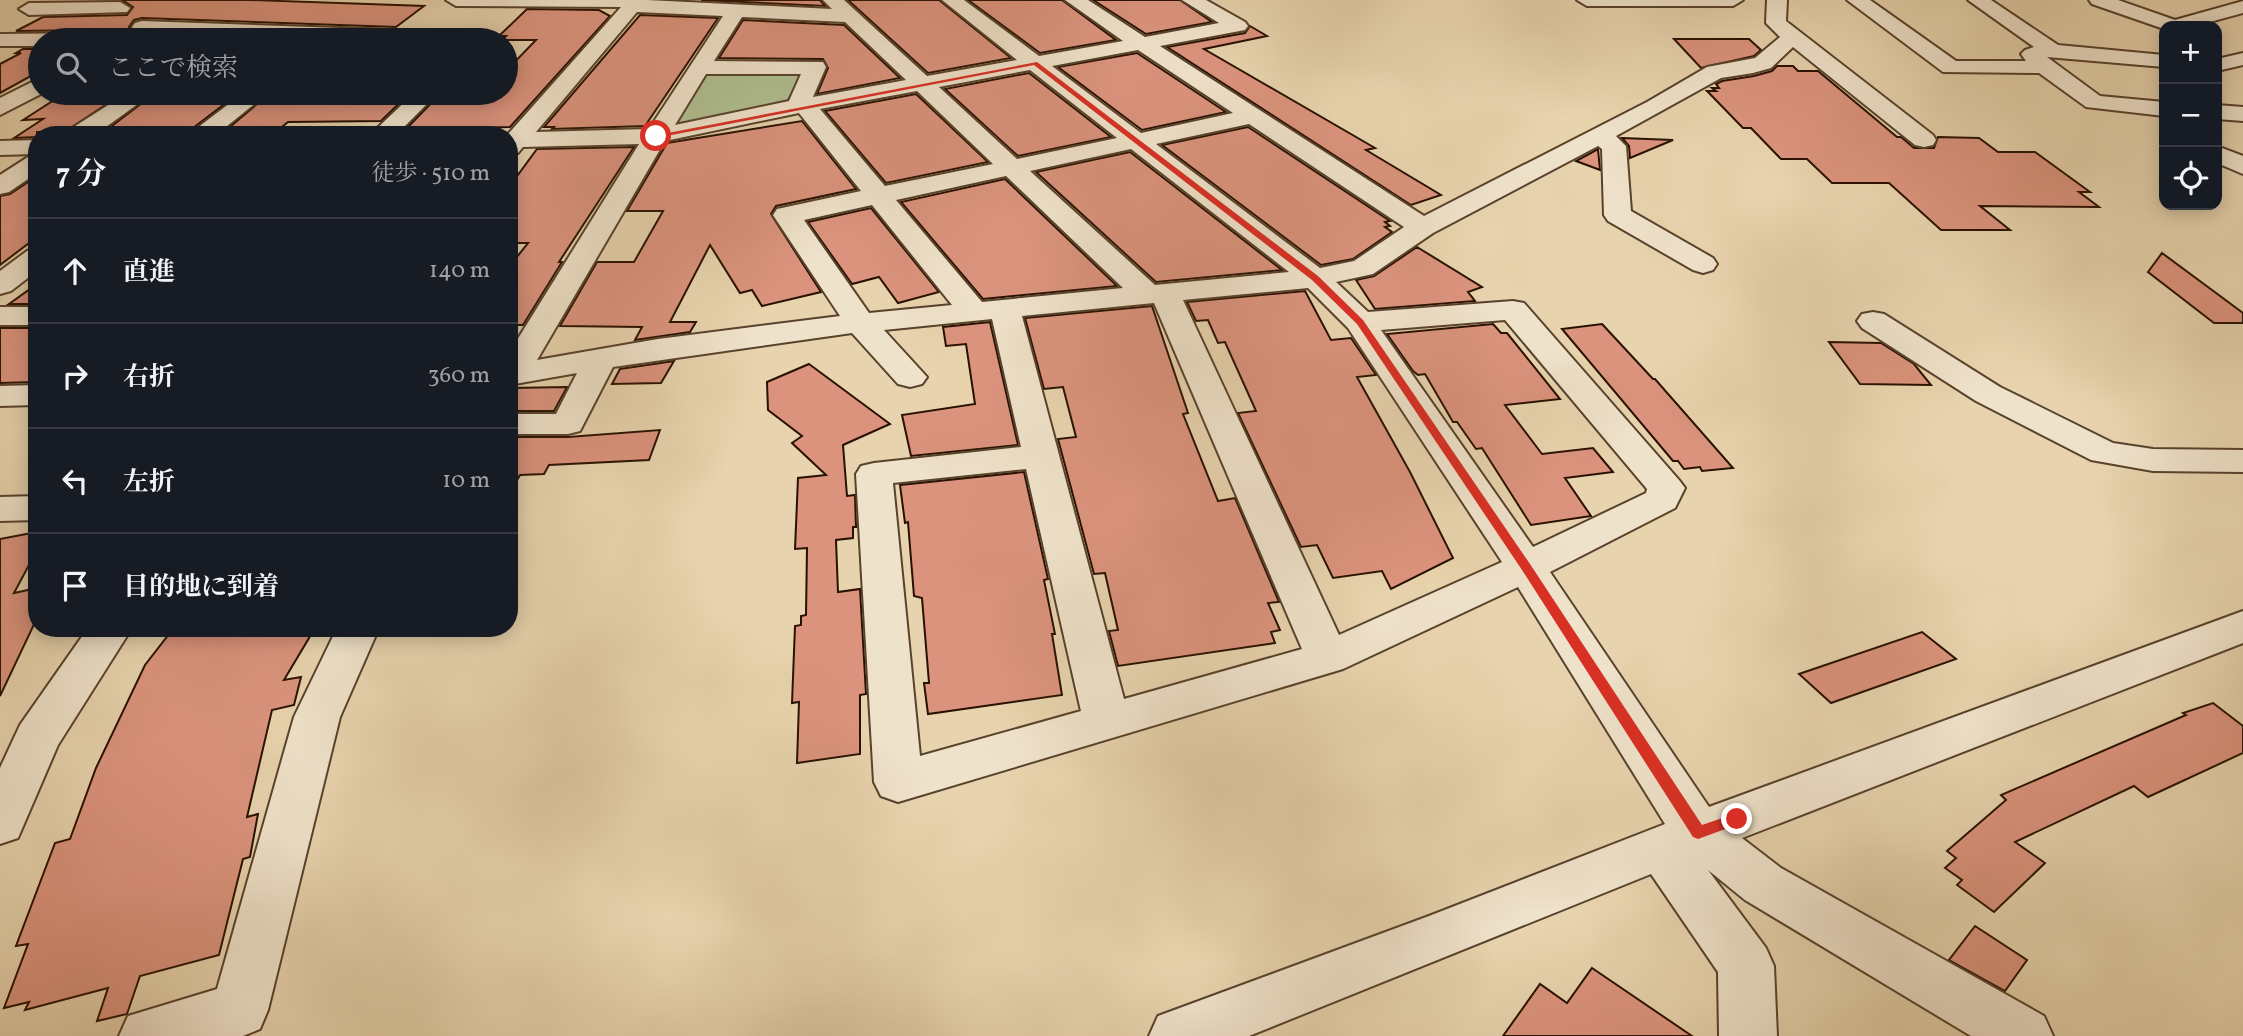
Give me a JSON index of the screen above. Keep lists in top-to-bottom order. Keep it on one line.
{"page":{"map_buttons":["+","−"],"search":"ここで検索","heading":["7 分","徒歩 · 510 m"],"list":[["直進","140 m"],["右折","360 m"],["左折","10 m"],"目的地に到着"]}}
